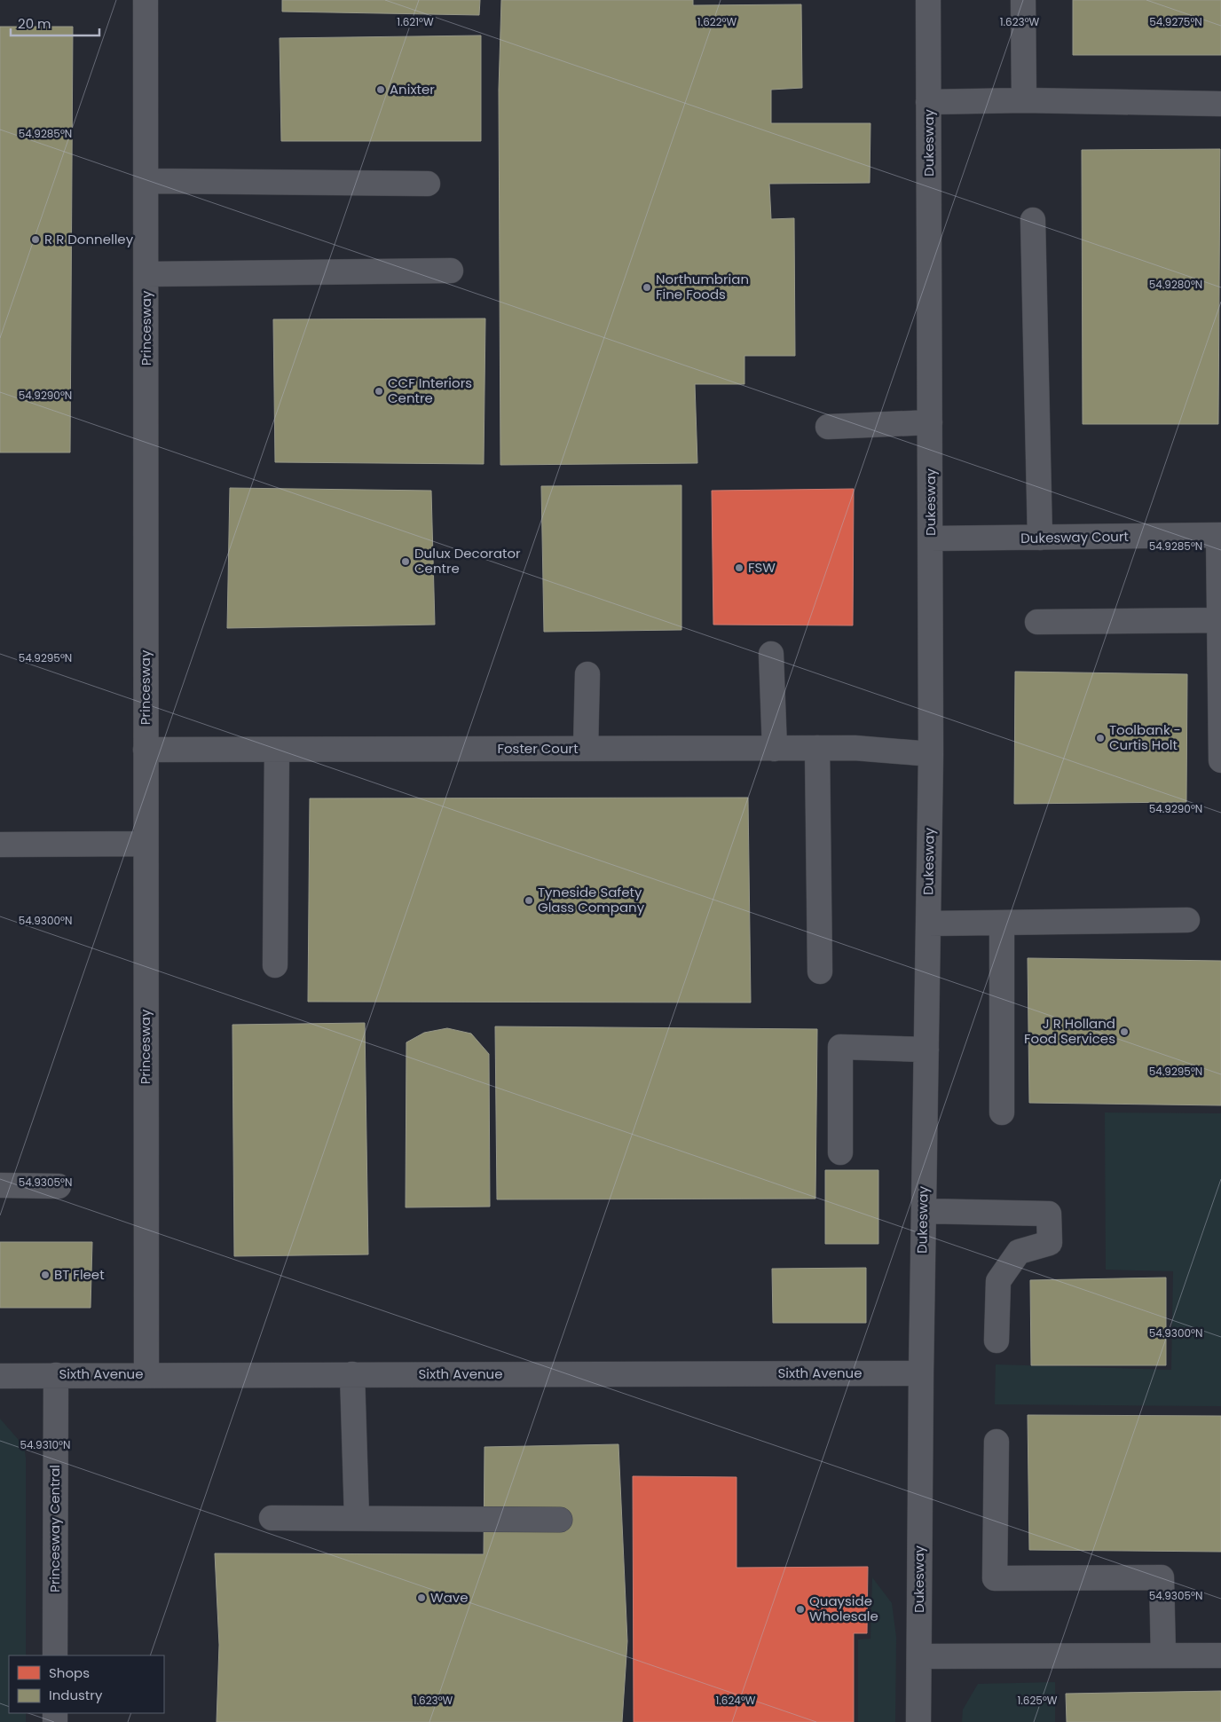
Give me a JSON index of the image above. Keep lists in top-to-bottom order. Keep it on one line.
{"streets":{"street":["Dukesway","Princesway","Dukesway Court","Foster Court","Sixth Avenue","Princesway Central"]},"crossings":[["Dukesway","Dukesway Court"],["Dukesway","Foster Court"],["Dukesway","Sixth Avenue"],["Princesway","Foster Court"],["Princesway","Sixth Avenue"],["Sixth Avenue","Princesway Central"]],"places":["Anixter","R R Donnelley","Northumbrian Fine Foods","CCF Interiors Centre","Dulux Decorator Centre","FSW","Toolbank - Curtis Holt","Tyneside Safety Glass Company","J R Holland Food Services","BT Fleet","Wave","Quayside Wholesale"],"legend":["Shops","Industry"],"scale_bar":"20 m","coordinates":["1.622°W","1.623°W","1.621°W","54.9275°N","54.9285°N","54.9280°N","54.9290°N","54.9295°N","54.9300°N","54.9305°N","54.9310°N","1.624°W","1.625°W"]}
